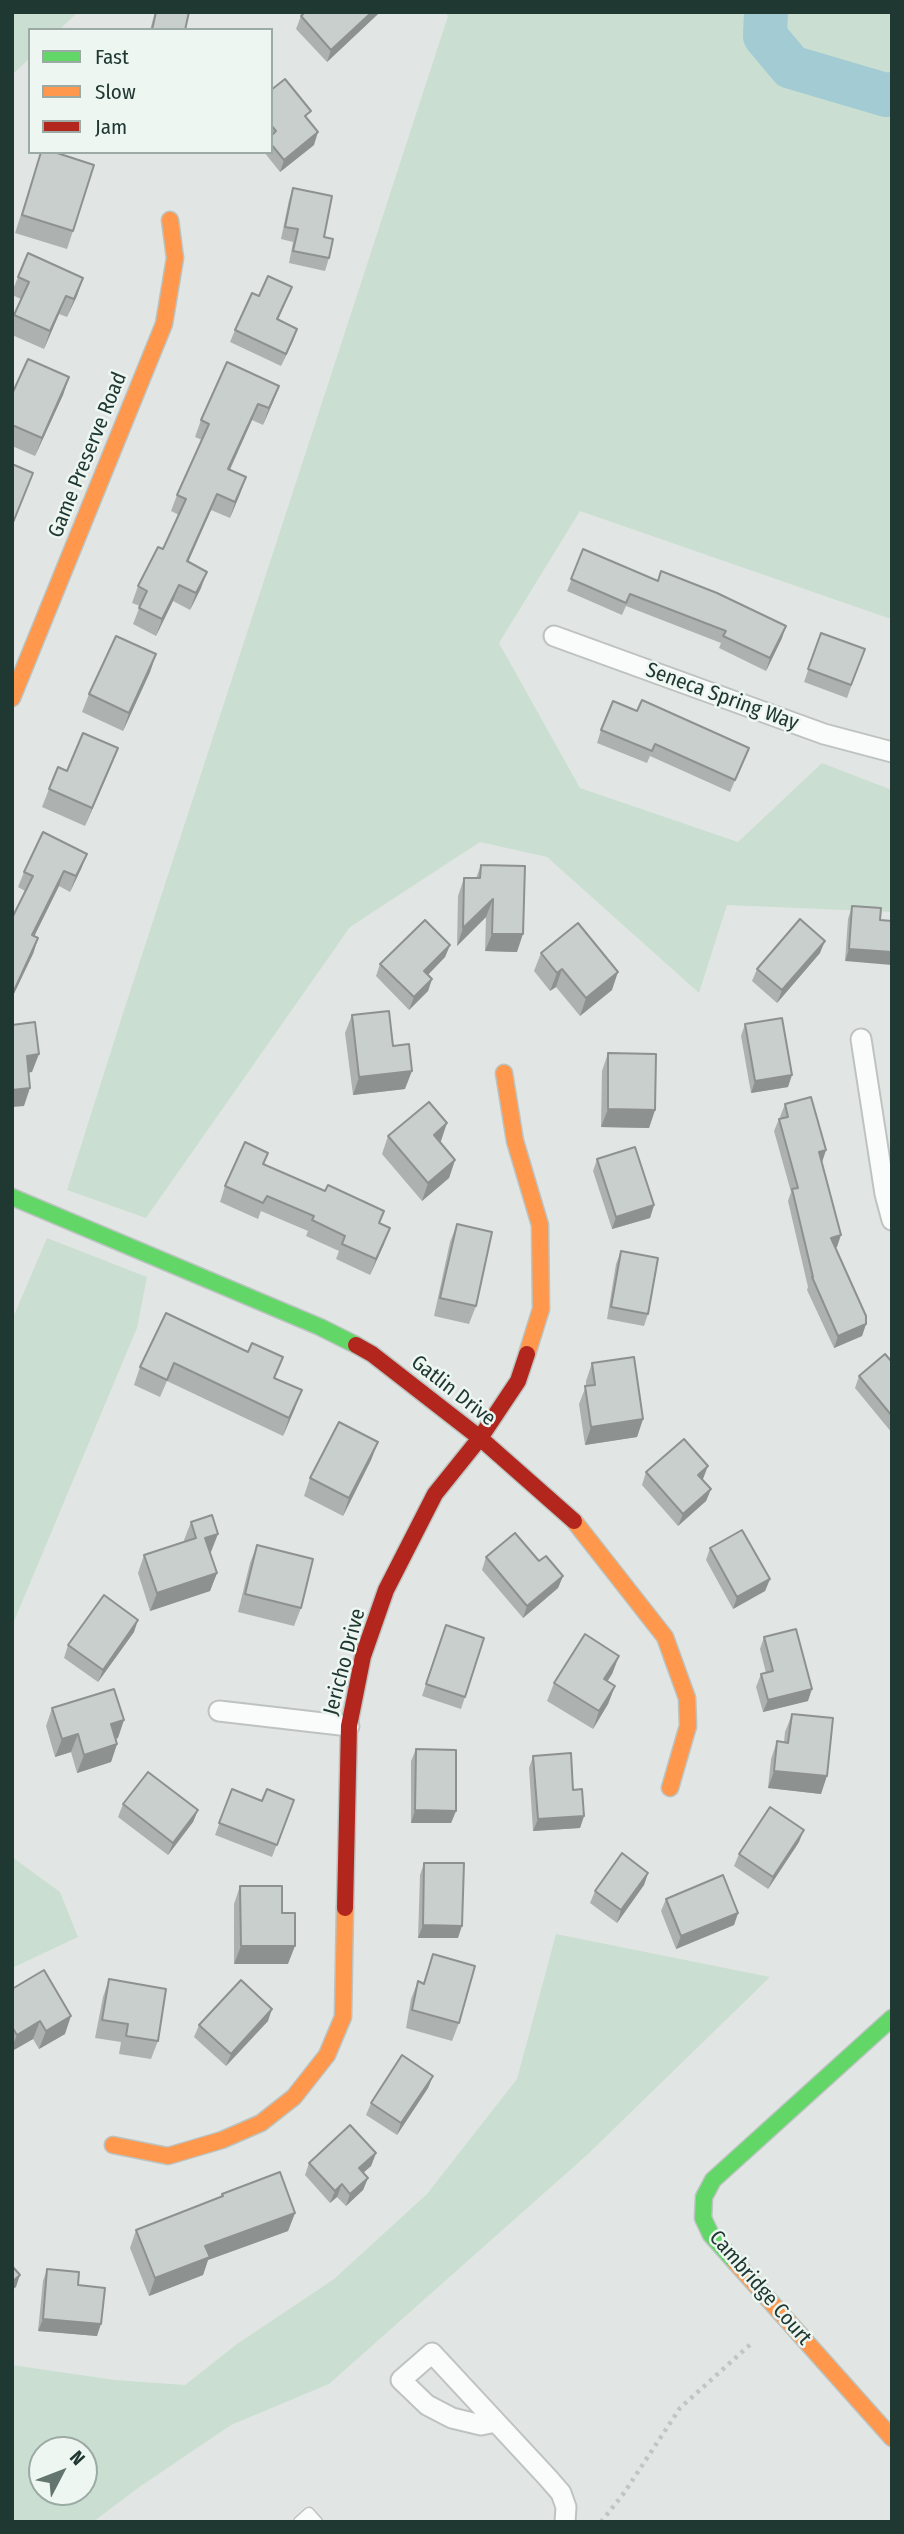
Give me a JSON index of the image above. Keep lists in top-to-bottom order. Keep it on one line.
{"streets":{"street":["Game Preserve Road","Seneca Spring Way","Gatlin Drive","Jericho Drive","Cambridge Court"]},"crossings":[["Gatlin Drive","Jericho Drive"]],"legend":["Fast","Slow","Jam"],"north":"top right"}
